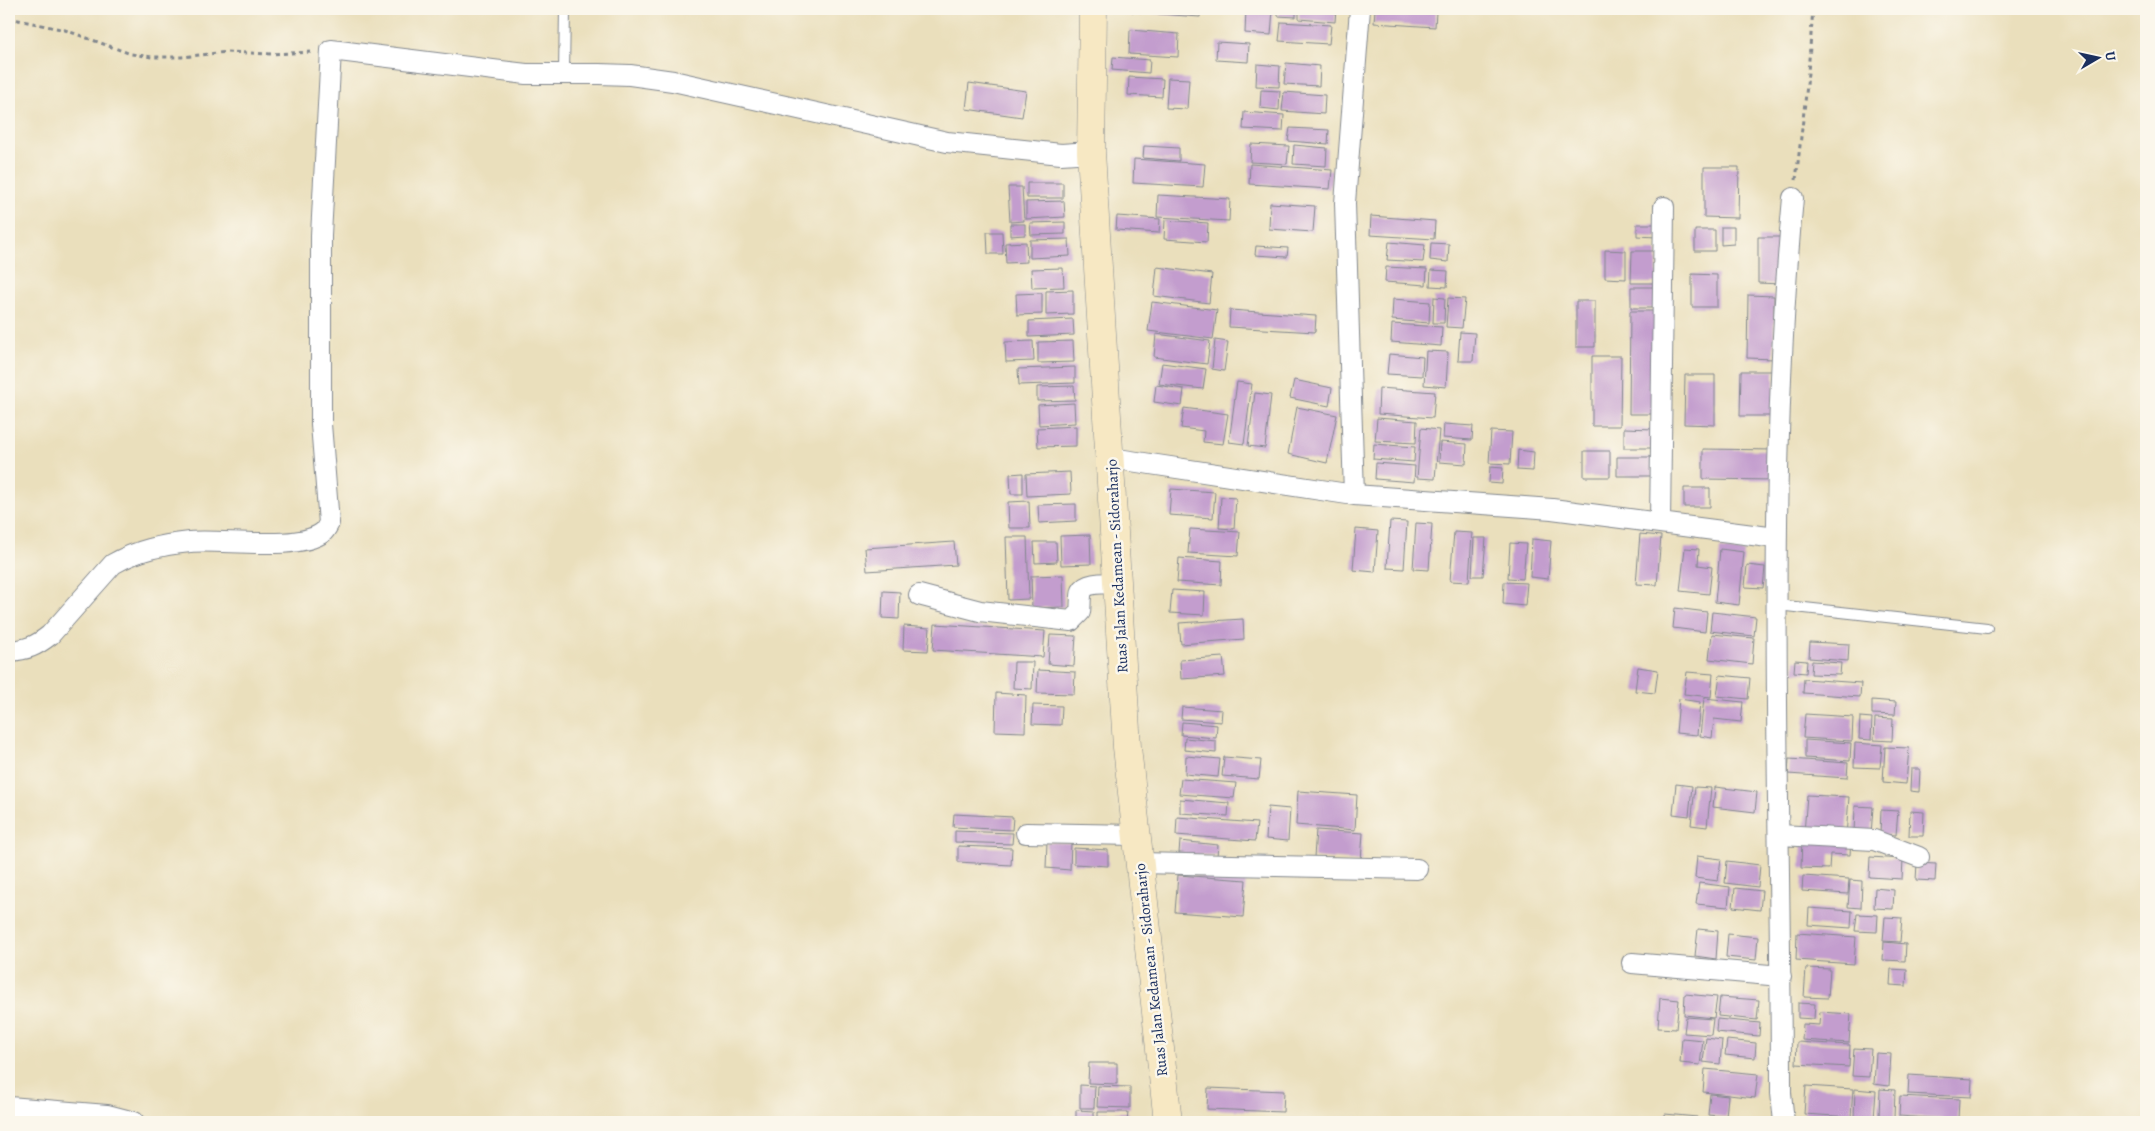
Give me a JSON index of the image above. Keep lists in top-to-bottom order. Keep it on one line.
{"streets":{"main road":["Ruas Jalan Kedamean - Sidoraharjo"]},"north":"right"}
